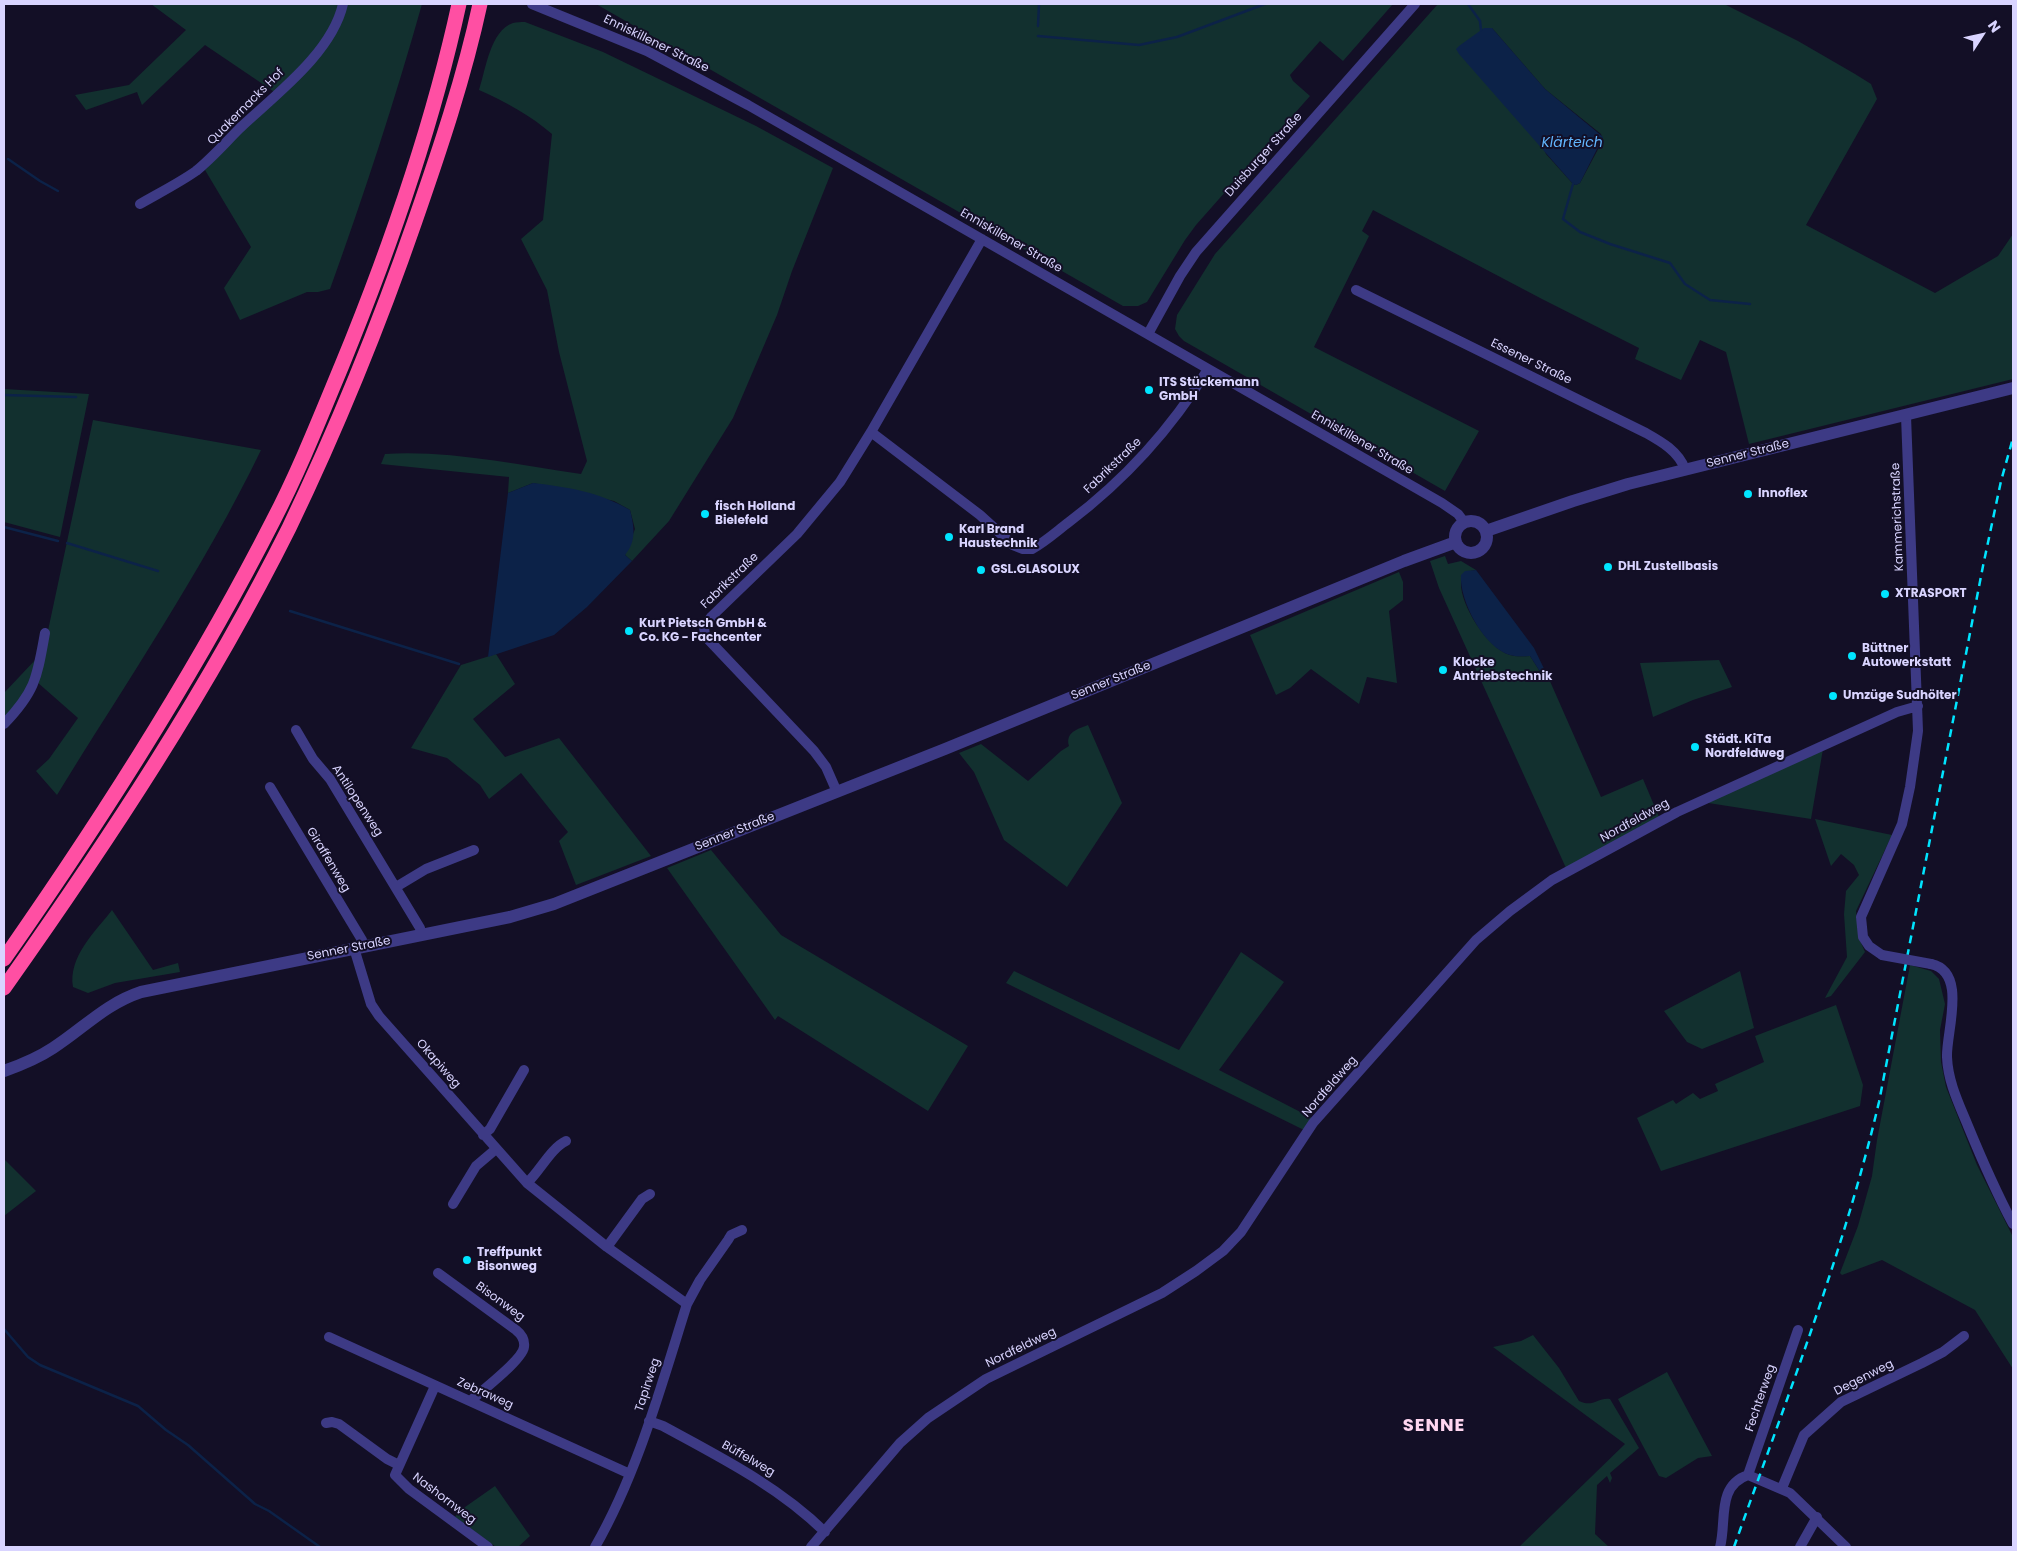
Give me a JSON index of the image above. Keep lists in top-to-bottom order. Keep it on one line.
{"streets":{"street":["Enniskillener Straße","Quakernacks Hof","Duisburger Straße","Essener Straße","Senner Straße","Fabrikstraße","Kammerichstraße","Antilopenweg","Nordfeldweg","Giraffenweg","Okapiweg","Bisonweg","Degenweg","Tapirweg","Zebraweg","Fechterweg","Büffelweg","Nashornweg"]},"crossings":[["Enniskillener Straße","Duisburger Straße"],["Enniskillener Straße","Senner Straße"],["Enniskillener Straße","Fabrikstraße"],["Essener Straße","Senner Straße"],["Senner Straße","Fabrikstraße"],["Senner Straße","Kammerichstraße"],["Senner Straße","Antilopenweg"],["Senner Straße","Giraffenweg"],["Senner Straße","Okapiweg"],["Kammerichstraße","Nordfeldweg"],["Nordfeldweg","Büffelweg"],["Giraffenweg","Okapiweg"],["Okapiweg","Tapirweg"],["Bisonweg","Zebraweg"],["Tapirweg","Zebraweg"],["Tapirweg","Büffelweg"],["Zebraweg","Nashornweg"]],"districts":["SENNE"],"water":["Klärteich"],"places":["ITS Stückemann GmbH","Innoflex","fisch Holland Bielefeld","Karl Brand Haustechnik","DHL Zustellbasis","GSL.GLASOLUX","XTRASPORT","Kurt Pietsch GmbH & Co. KG - Fachcenter","Büttner Autowerkstatt","Klocke Antriebstechnik","Umzüge Sudhölter","Städt. KiTa Nordfeldweg","Treffpunkt Bisonweg"],"north":"top right"}
